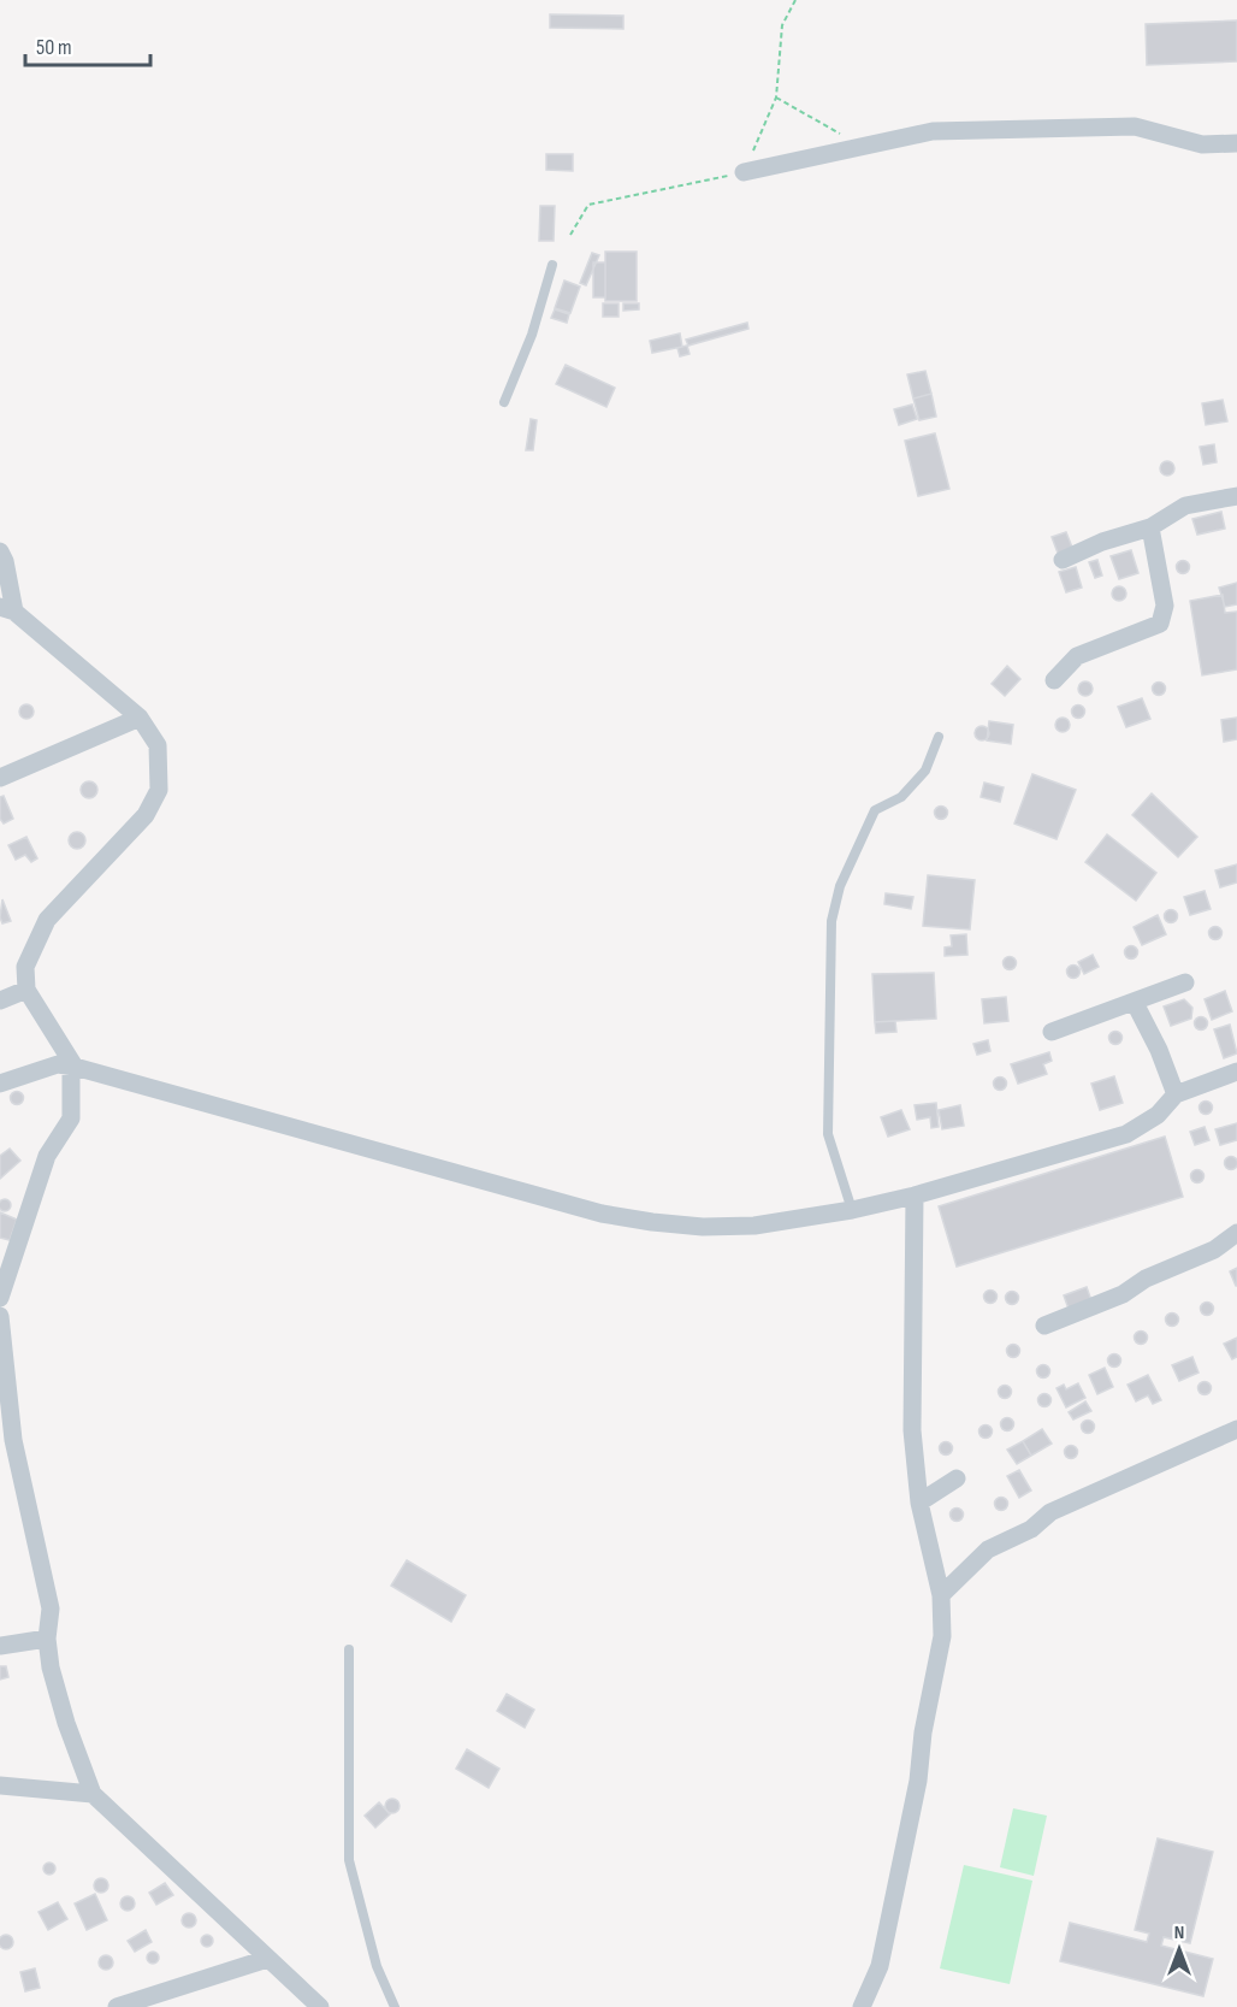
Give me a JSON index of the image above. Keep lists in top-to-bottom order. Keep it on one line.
{"scale_bar":"50 m","north":"top"}
